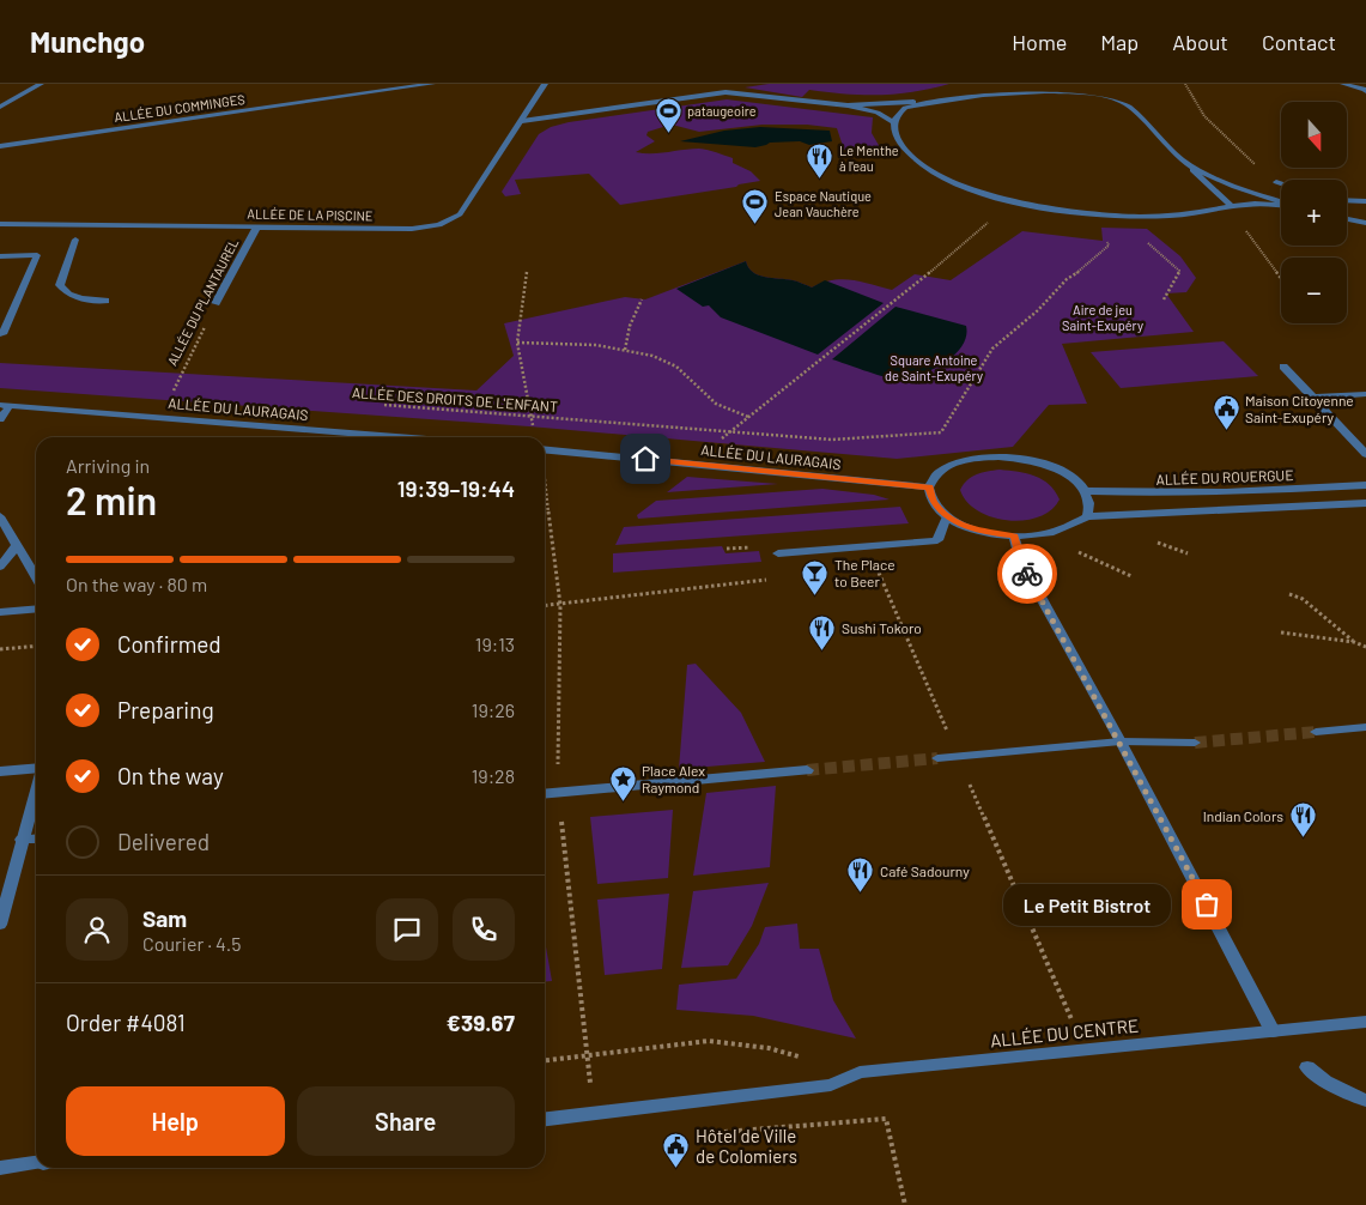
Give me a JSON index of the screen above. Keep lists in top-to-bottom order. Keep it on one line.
{"streets":{"street":["ALLÉE DU COMMINGES","ALLÉE DE LA PISCINE","ALLÉE DU PLANTAUREL","ALLÉE DU LAURAGAIS","ALLÉE DU ROUERGUE","ALLÉE DU CENTRE"],"path":["ALLÉE DES DROITS DE L'ENFANT"]},"crossings":[["ALLÉE DE LA PISCINE","ALLÉE DU PLANTAUREL"]],"parks":["Aire de jeu Saint-Exupéry","Square Antoine de Saint-Exupéry"],"places":{"sports":["pataugeoire","Espace Nautique Jean Vauchère"],"restaurant":["Le Menthe à l'eau","Sushi Tokoro","Indian Colors","Café Sadourny"],"public building":["Maison Citoyenne Saint-Exupéry","Hôtel de Ville de Colomiers"],"bar":["The Place to Beer"],"place":["Place Alex Raymond"],"other":["Le Petit Bistrot"]},"north":"bottom","page":{"header":"Munchgo","nav":["Home","Map","About","Contact"],"map_buttons":["+","−"],"heading":["2 min","Arriving in","19:39–19:44"],"panel":["Sam","Courier · 4.5","Order #4081","€39.67"],"bar":"On the way · 80 m","list":[["Confirmed","19:13"],["Preparing","19:26"],["On the way","19:28"],"Delivered"],"bubble":"Le Petit Bistrot","buttons":["Help","Share"]}}
